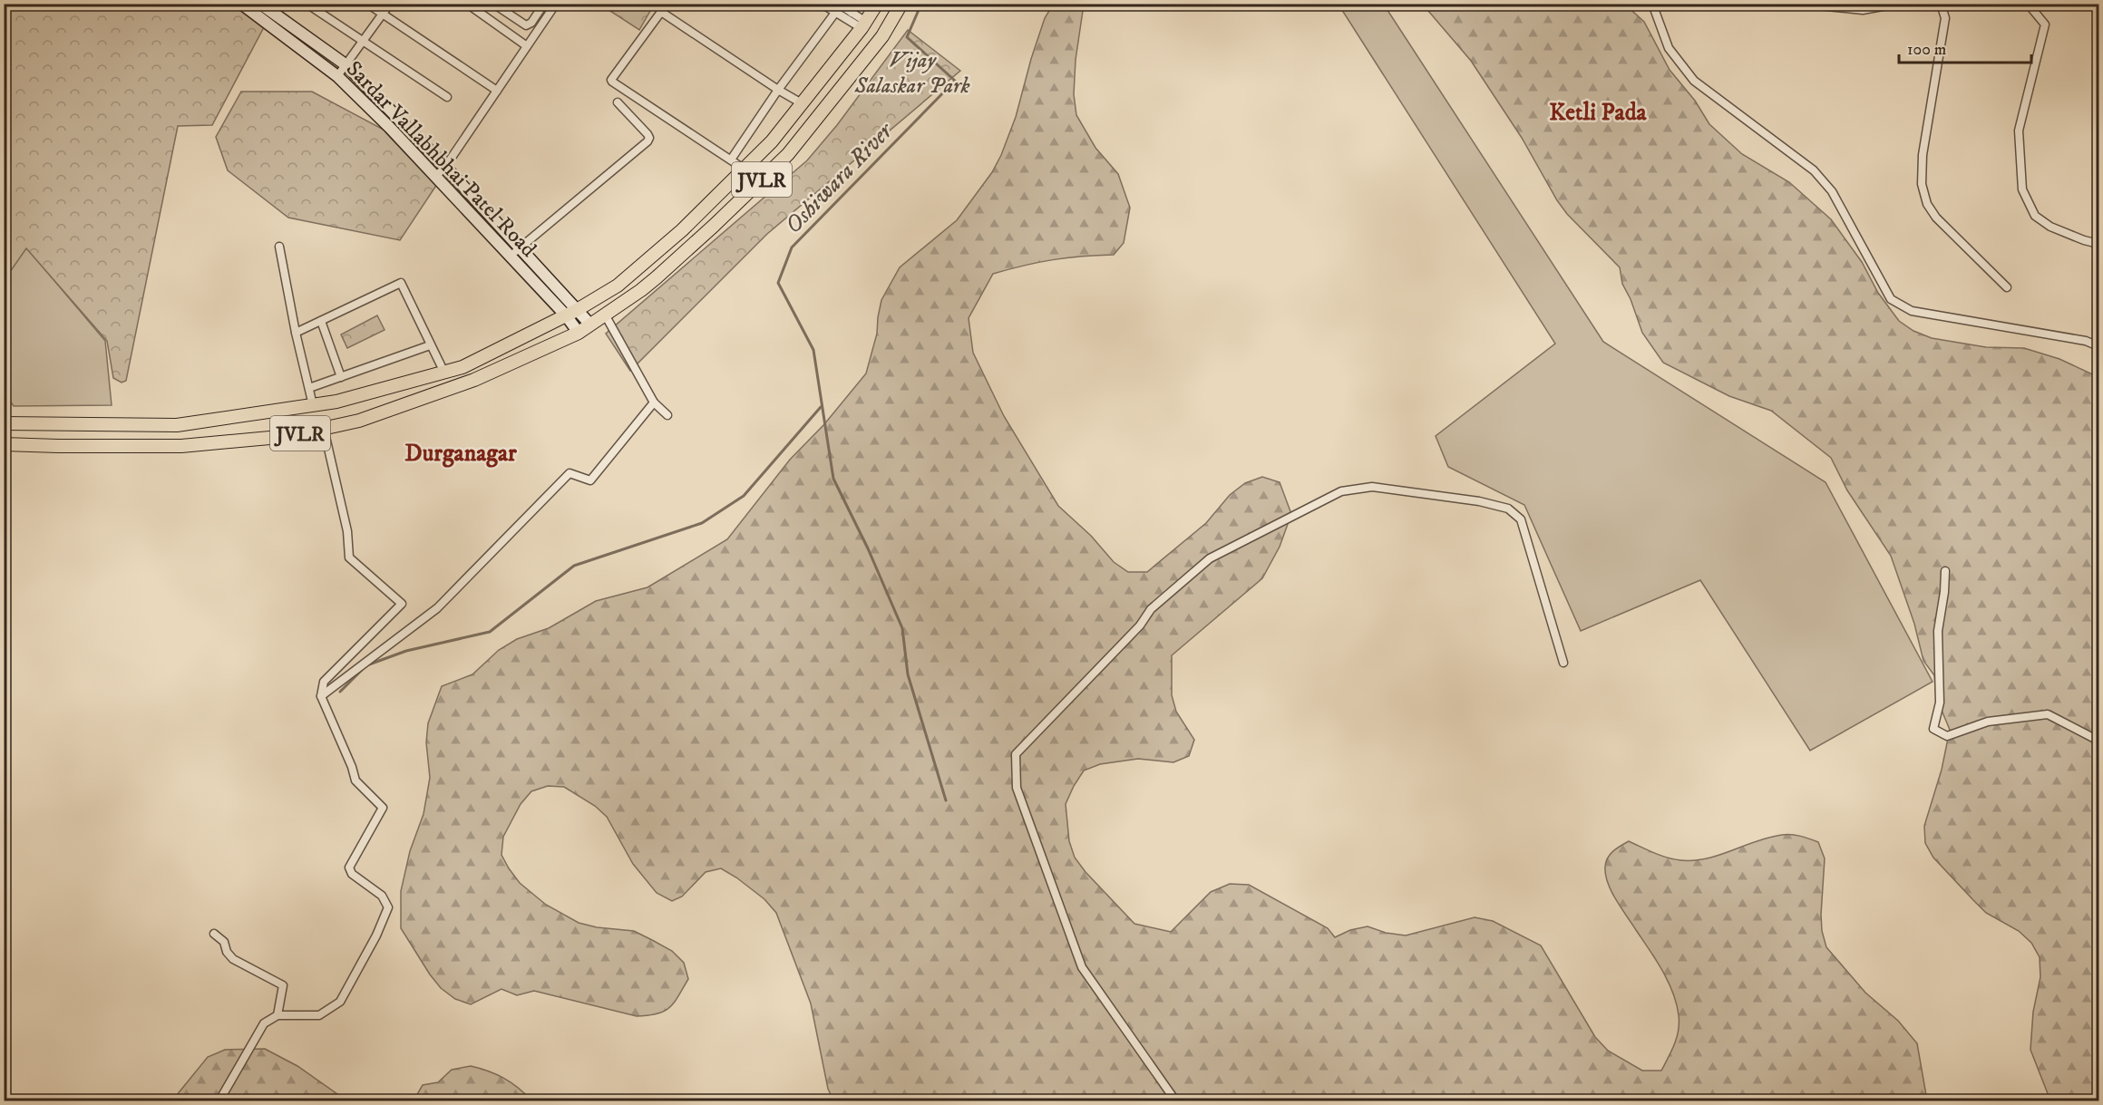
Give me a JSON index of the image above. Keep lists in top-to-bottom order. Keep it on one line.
{"streets":{"main road":["Sardar Vallabhbhai Patel Road","JVLR"]},"crossings":[["Sardar Vallabhbhai Patel Road","JVLR"]],"districts":["Ketli Pada","Durganagar"],"water":["Oshiwara River"],"parks":["Vijay Salaskar Park"],"scale_bar":"100 m"}
